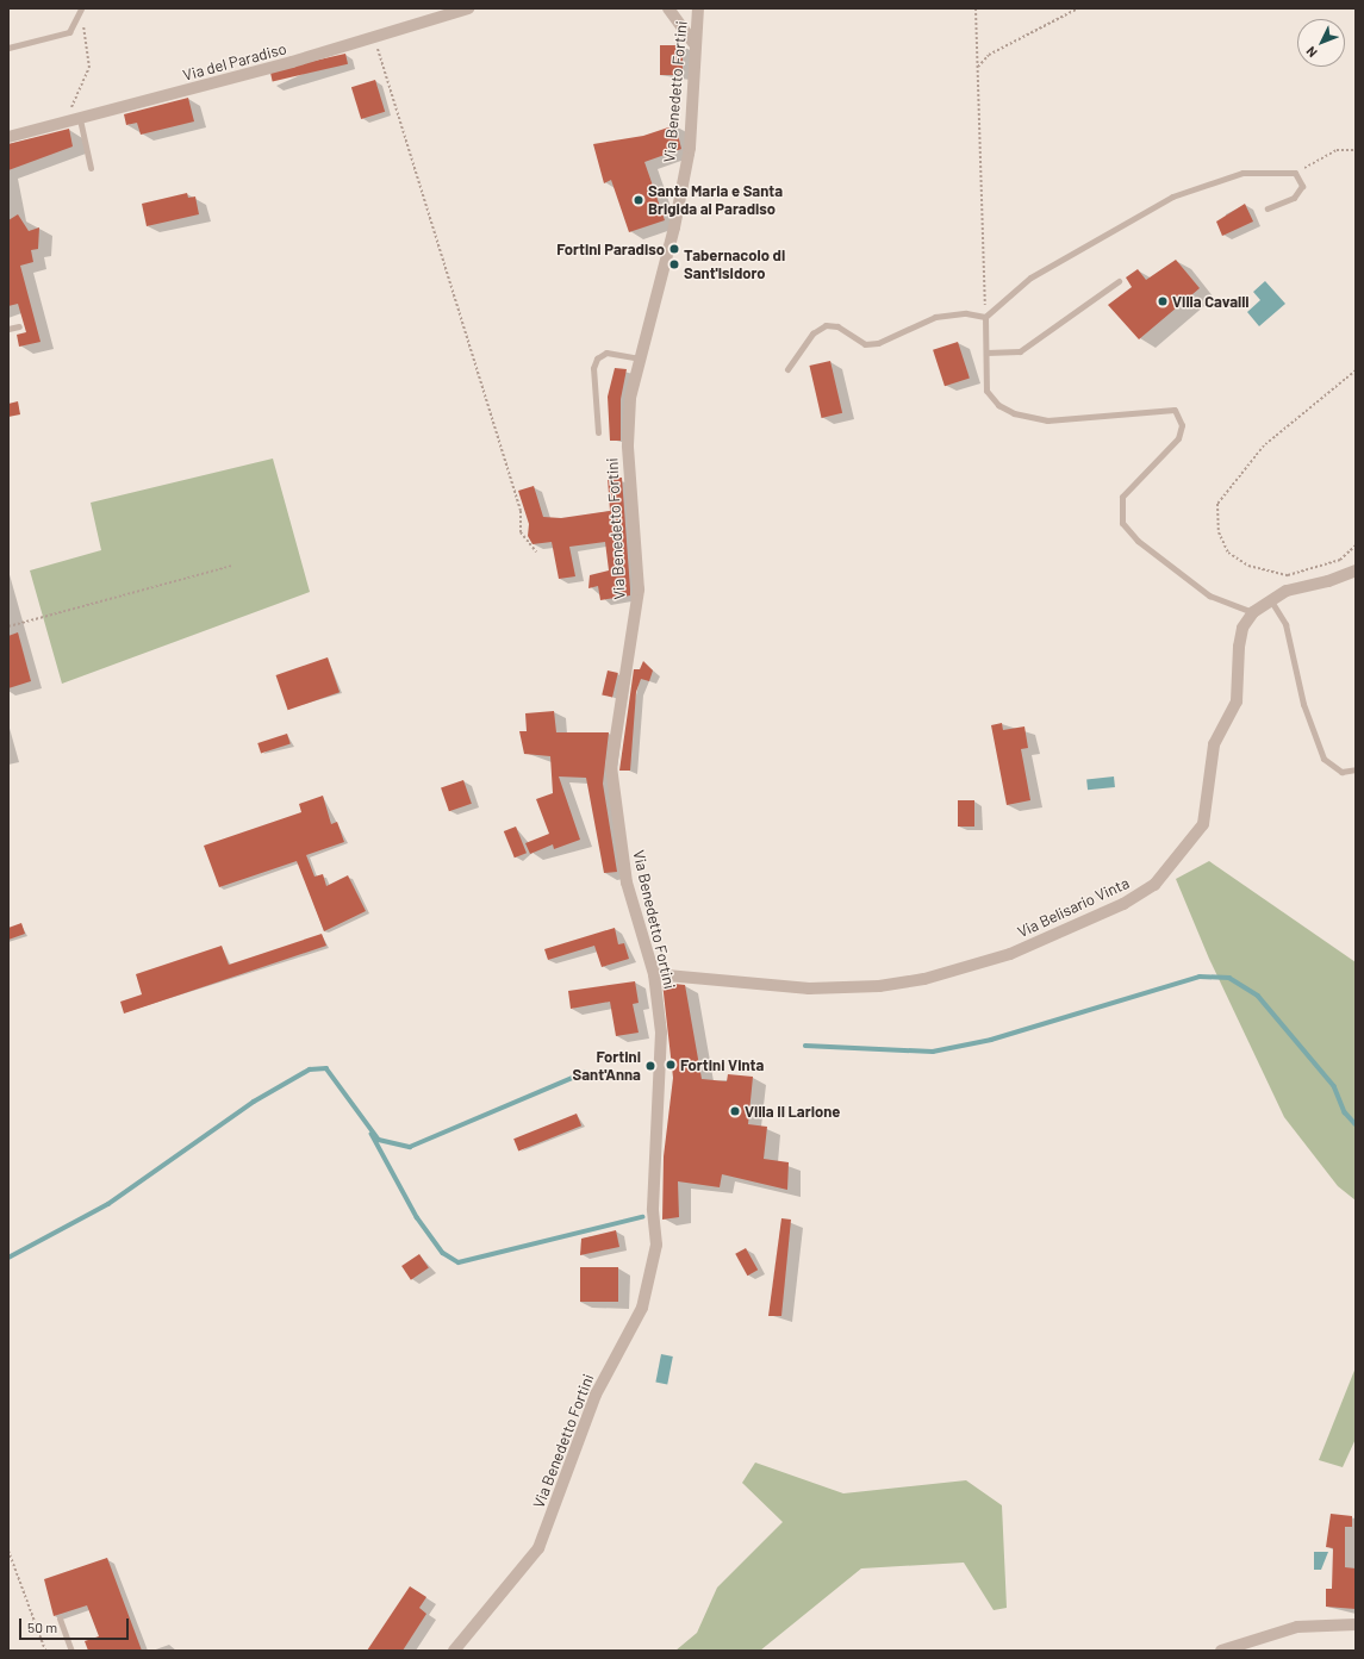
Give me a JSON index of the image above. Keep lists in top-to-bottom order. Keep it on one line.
{"streets":{"street":["Via del Paradiso","Via Benedetto Fortini","Via Belisario Vinta"]},"crossings":[["Via Benedetto Fortini","Via Belisario Vinta"]],"places":["Santa Maria e Santa Brigida al Paradiso","Fortini Paradiso","Tabernacolo di Sant'isidoro","Villa Cavalli","Fortini Vinta","Fortini Sant'Anna","Villa Il Larione"],"scale_bar":"50 m","north":"bottom left"}
